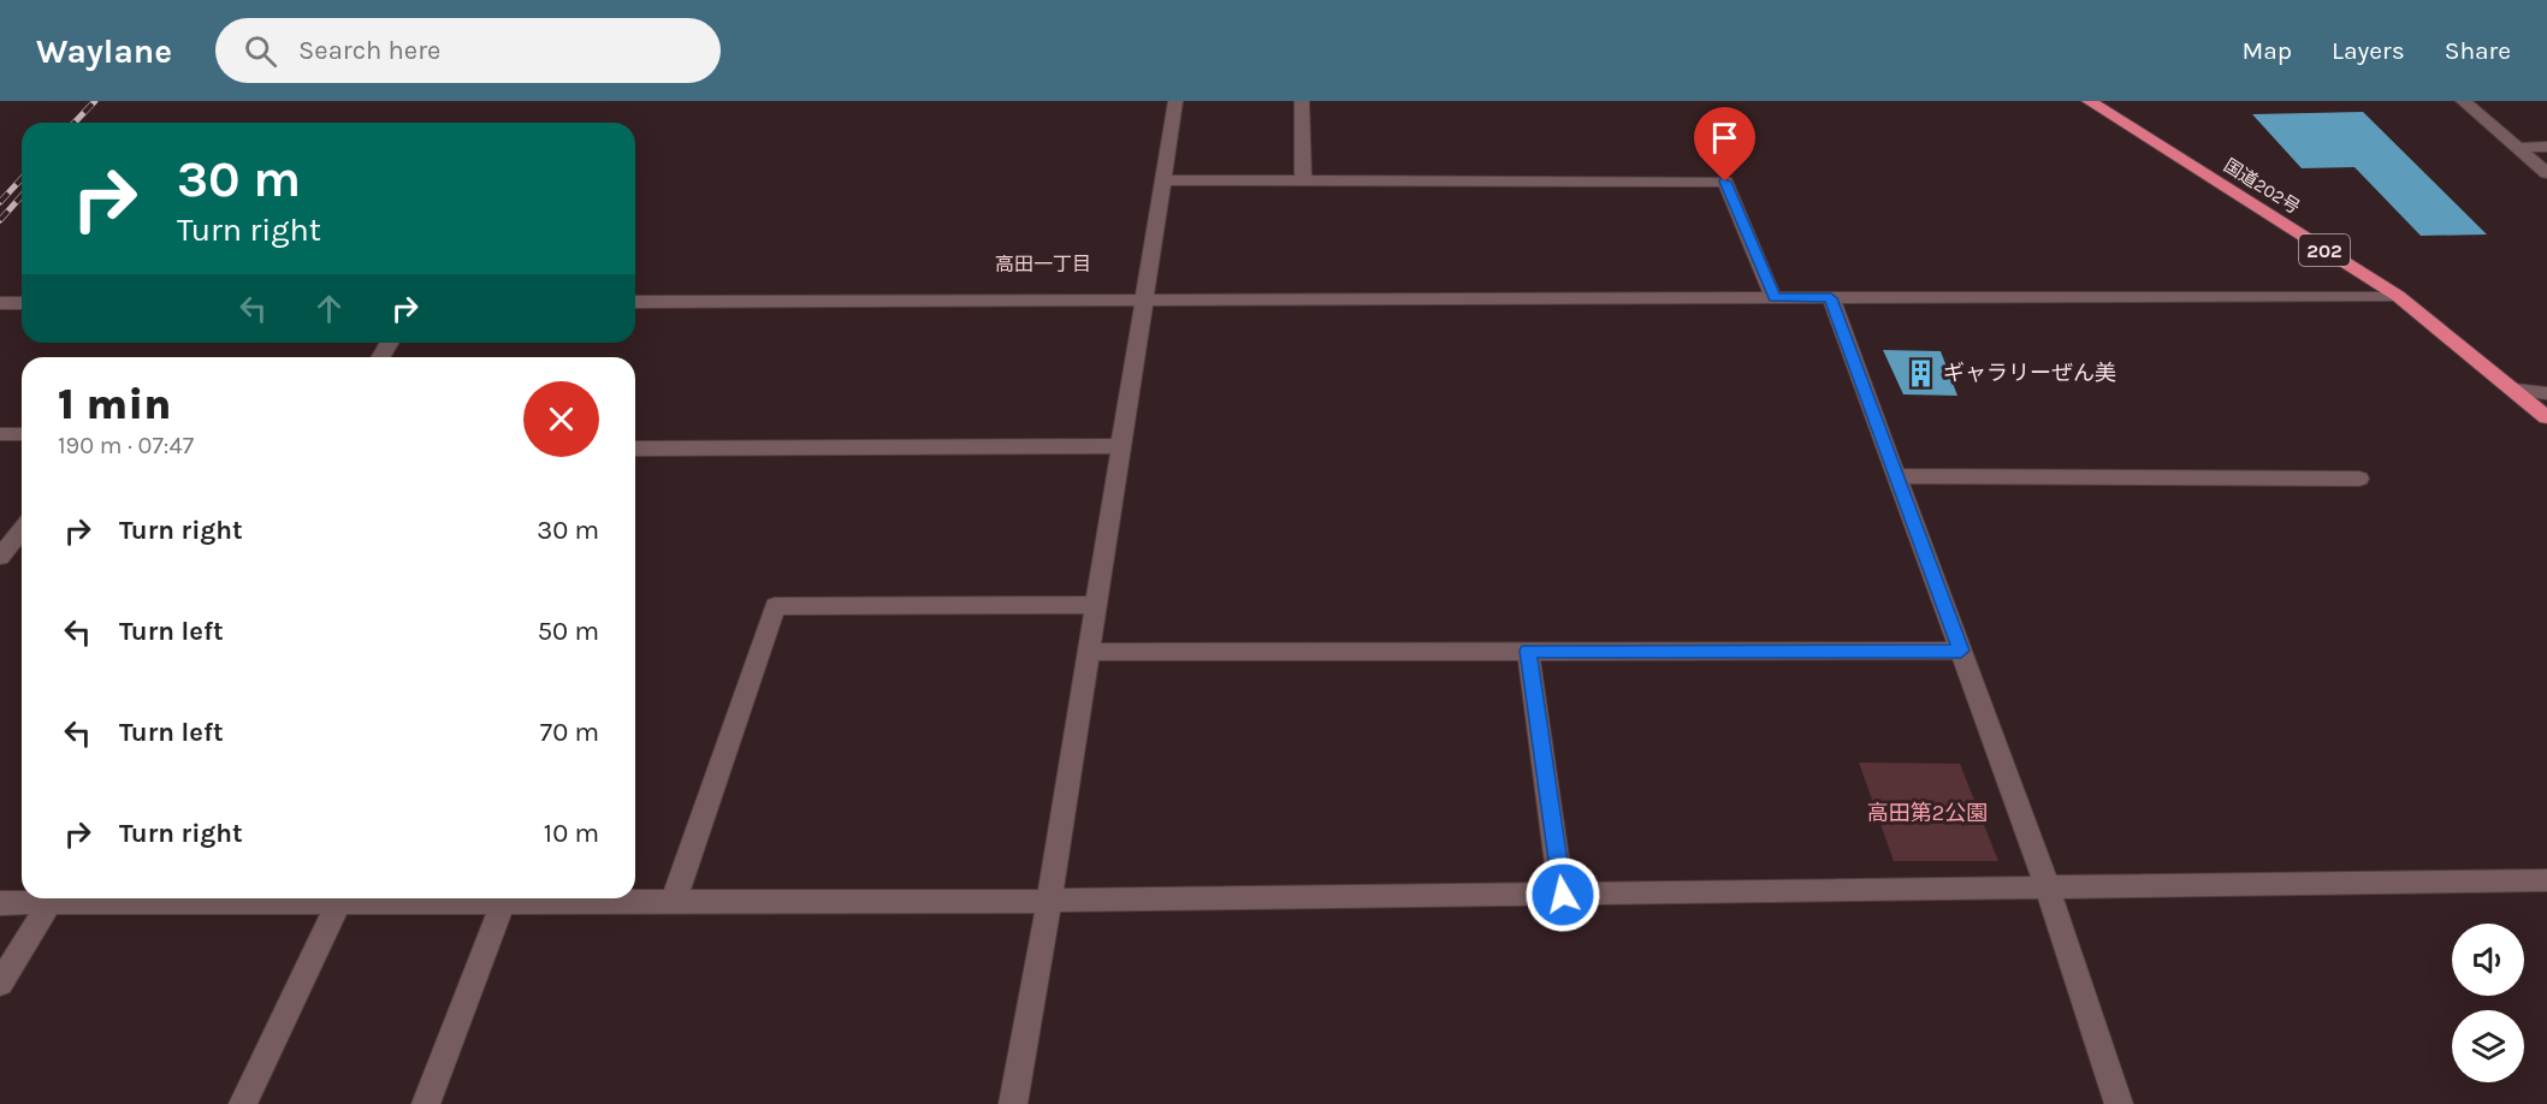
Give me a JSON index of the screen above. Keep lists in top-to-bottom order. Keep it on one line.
{"streets":{"highway":["国道202号","202"]},"districts":["高田一丁目"],"parks":["高田第2公園"],"places":{"building":["ギャラリーぜん美"]},"page":{"header":"Waylane","search":"Search here","nav":["Map","Layers","Share"],"turn":["30 m","Turn right"],"heading":["1 min","190 m · 07:47"],"list":[{"name":"Turn right","value":"30 m"},{"name":"Turn left","value":"50 m"},{"name":"Turn left","value":"70 m"},{"name":"Turn right","value":"10 m"}]}}
